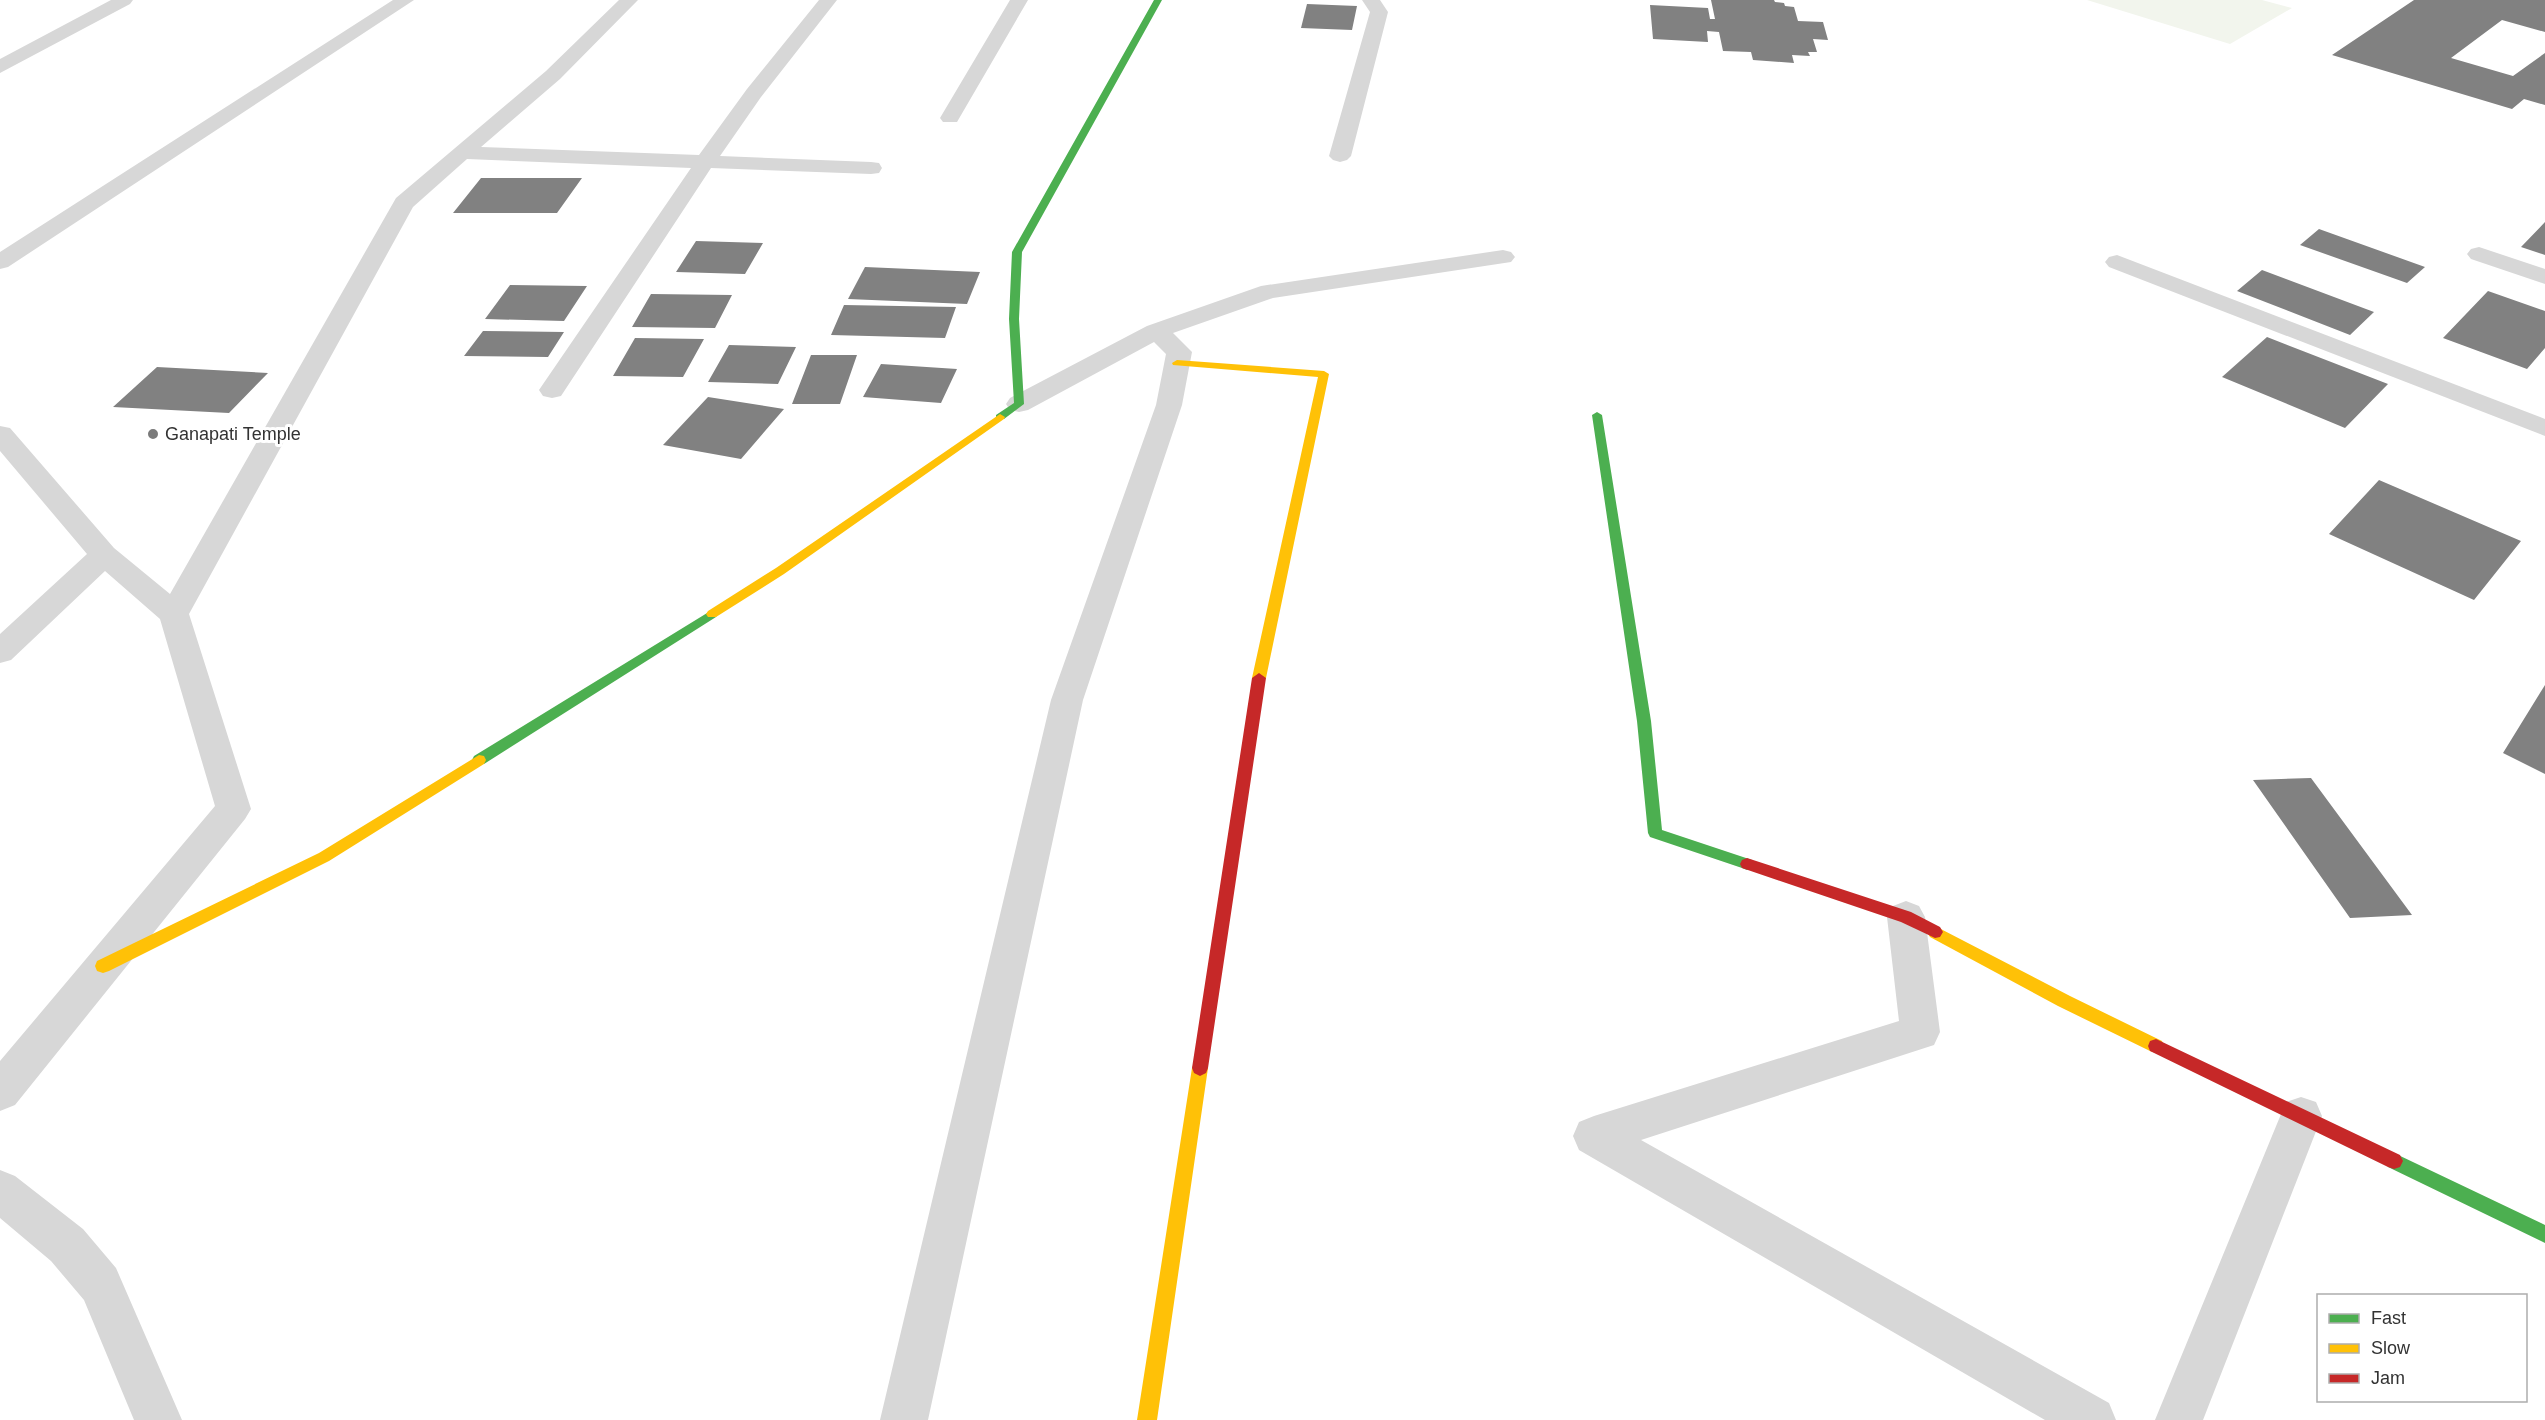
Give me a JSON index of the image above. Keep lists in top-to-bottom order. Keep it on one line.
{"places":["Ganapati Temple"],"legend":["Fast","Slow","Jam"]}
